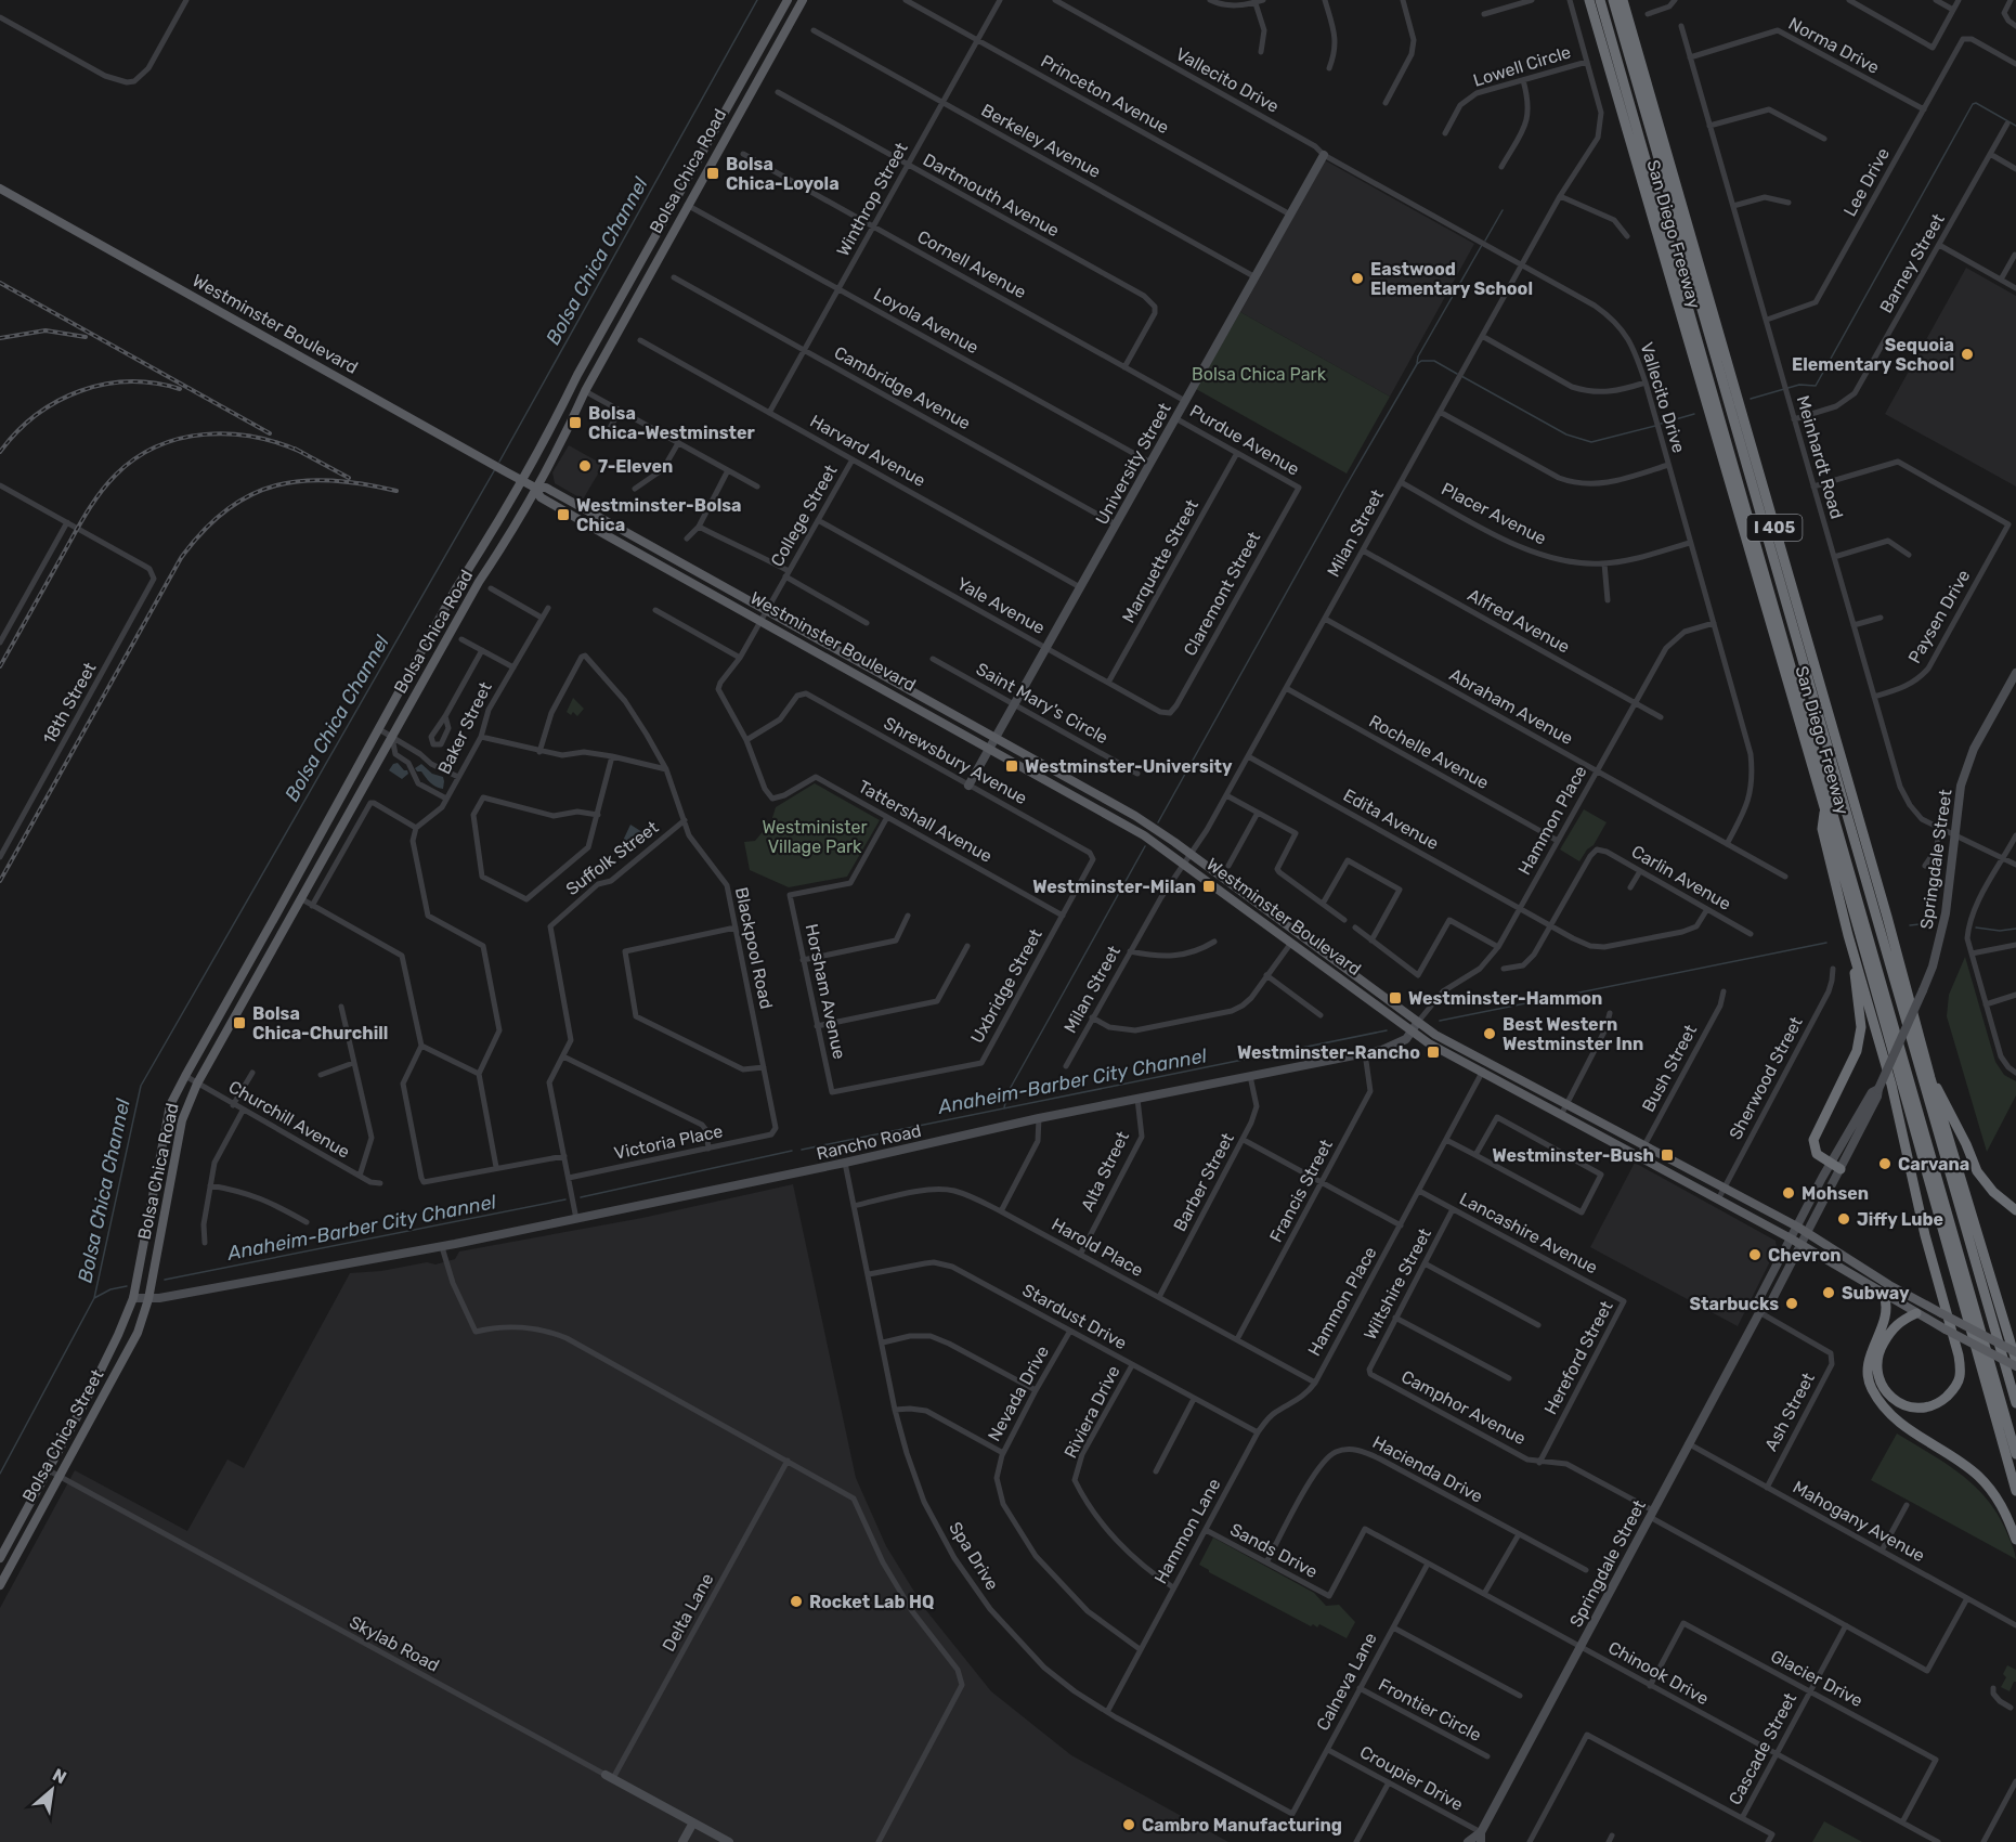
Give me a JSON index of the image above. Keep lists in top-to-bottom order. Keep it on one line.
{"streets":{"highway":["San Diego Freeway","I 405"],"main road":["Bolsa Chica Road","Westminster Boulevard","Bolsa Chica Street"],"street":["Norma Drive","Lowell Circle","Vallecito Drive","Princeton Avenue","Berkeley Avenue","Lee Drive","Dartmouth Avenue","Winthrop Street","Barney Street","Cornell Avenue","Loyola Avenue","Cambridge Avenue","Purdue Avenue","Harvard Avenue","Meinhardt Road","University Street","Placer Avenue","College Street","Milan Street","Marquette Street","Claremont Street","Yale Avenue","Paysen Drive","Alfred Avenue","18th Street","Saint Mary's Circle","Abraham Avenue","Baker Street","Rochelle Avenue","Shrewsbury Avenue","Edita Avenue","Hammon Place","Tattershall Avenue","Suffolk Street","Springdale Street","Carlin Avenue","Blackpool Road","Uxbridge Street","Horsham Avenue","Bush Street","Sherwood Street","Churchill Avenue","Victoria Place","Rancho Road","Alta Street","Barber Street","Francis Street","Lancashire Avenue","Harold Place","Wiltshire Street","Stardust Drive","Hereford Street","Nevada Drive","Camphor Avenue","Riviera Drive","Ash Street","Hacienda Drive","Mahogany Avenue","Hammon Lane","Sands Drive","Spa Drive","Delta Lane","Skylab Road","Chinook Drive","Glacier Drive","Calneva Lane","Frontier Circle","Cascade Street","Croupier Drive"]},"crossings":[["Norma Drive","Lee Drive"],["Norma Drive","Meinhardt Road"],["Lowell Circle","Milan Street"],["Vallecito Drive","University Street"],["Vallecito Drive","Placer Avenue"],["Vallecito Drive","Milan Street"],["Vallecito Drive","Abraham Avenue"],["Vallecito Drive","Hammon Place"],["Princeton Avenue","Winthrop Street"],["Princeton Avenue","University Street"],["Berkeley Avenue","Winthrop Street"],["Berkeley Avenue","University Street"],["Bolsa Chica Road","Loyola Avenue"],["Bolsa Chica Road","Westminster Boulevard"],["Bolsa Chica Road","Churchill Avenue"],["Bolsa Chica Road","Rancho Road"],["Bolsa Chica Road","Bolsa Chica Street"],["Lee Drive","Meinhardt Road"],["Dartmouth Avenue","Winthrop Street"],["Dartmouth Avenue","Cornell Avenue"],["Winthrop Street","Cornell Avenue"],["Winthrop Street","Loyola Avenue"],["Winthrop Street","Cambridge Avenue"],["Winthrop Street","Harvard Avenue"],["Barney Street","Meinhardt Road"],["Cornell Avenue","University Street"],["Loyola Avenue","University Street"],["Westminster Boulevard","University Street"],["Westminster Boulevard","College Street"],["Westminster Boulevard","Milan Street"],["Westminster Boulevard","Hammon Place"],["Westminster Boulevard","Springdale Street"],["Westminster Boulevard","Bush Street"],["Westminster Boulevard","Sherwood Street"],["Westminster Boulevard","Rancho Road"],["Cambridge Avenue","University Street"],["Purdue Avenue","University Street"],["Purdue Avenue","Marquette Street"],["Purdue Avenue","Claremont Street"],["Harvard Avenue","University Street"],["Harvard Avenue","College Street"],["Meinhardt Road","Paysen Drive"],["Meinhardt Road","Springdale Street"],["University Street","Yale Avenue"],["University Street","Saint Mary's Circle"],["University Street","Shrewsbury Avenue"],["Placer Avenue","Milan Street"],["College Street","Yale Avenue"],["College Street","Shrewsbury Avenue"],["College Street","Tattershall Avenue"],["Milan Street","Alfred Avenue"],["Milan Street","Abraham Avenue"],["Milan Street","Rochelle Avenue"],["Milan Street","Edita Avenue"],["Marquette Street","Yale Avenue"],["Claremont Street","Yale Avenue"],["Alfred Avenue","Hammon Place"],["Abraham Avenue","Hammon Place"],["Rochelle Avenue","Hammon Place"],["Shrewsbury Avenue","Tattershall Avenue"],["Shrewsbury Avenue","Uxbridge Street"],["Edita Avenue","Hammon Place"],["Edita Avenue","Carlin Avenue"],["Hammon Place","Rancho Road"],["Hammon Place","Lancashire Avenue"],["Hammon Place","Harold Place"],["Hammon Place","Hammon Lane"],["Tattershall Avenue","Uxbridge Street"],["Tattershall Avenue","Horsham Avenue"],["Suffolk Street","Blackpool Road"],["Suffolk Street","Victoria Place"],["Suffolk Street","Rancho Road"],["Springdale Street","Camphor Avenue"],["Springdale Street","Ash Street"],["Springdale Street","Mahogany Avenue"],["Springdale Street","Chinook Drive"],["Springdale Street","Croupier Drive"],["Blackpool Road","Victoria Place"],["Uxbridge Street","Horsham Avenue"],["Rancho Road","Alta Street"],["Rancho Road","Barber Street"],["Rancho Road","Francis Street"],["Rancho Road","Bolsa Chica Street"],["Rancho Road","Spa Drive"],["Alta Street","Harold Place"],["Barber Street","Harold Place"],["Francis Street","Harold Place"],["Lancashire Avenue","Wiltshire Street"],["Lancashire Avenue","Hereford Street"],["Harold Place","Hammon Lane"],["Harold Place","Spa Drive"],["Wiltshire Street","Camphor Avenue"],["Stardust Drive","Nevada Drive"],["Stardust Drive","Riviera Drive"],["Stardust Drive","Hammon Lane"],["Stardust Drive","Spa Drive"],["Hereford Street","Camphor Avenue"],["Nevada Drive","Hammon Lane"],["Camphor Avenue","Mahogany Avenue"],["Camphor Avenue","Cascade Street"],["Riviera Drive","Hammon Lane"],["Ash Street","Mahogany Avenue"],["Bolsa Chica Street","Skylab Road"],["Hacienda Drive","Sands Drive"],["Hammon Lane","Sands Drive"],["Hammon Lane","Spa Drive"],["Sands Drive","Chinook Drive"],["Spa Drive","Calneva Lane"],["Delta Lane","Skylab Road"],["Chinook Drive","Glacier Drive"],["Chinook Drive","Calneva Lane"],["Chinook Drive","Cascade Street"],["Glacier Drive","Cascade Street"],["Calneva Lane","Frontier Circle"],["Calneva Lane","Croupier Drive"]],"water":["Bolsa Chica Channel","Anaheim-Barber City Channel"],"parks":["Bolsa Chica Park","Westminister Village Park"],"places":{"transit":["Bolsa Chica-Loyola","Bolsa Chica-Westminster","Westminster-Bolsa Chica","Westminster-University","Westminster-Milan","Westminster-Hammon","Bolsa Chica-Churchill","Westminster-Rancho","Westminster-Bush"],"other":["Eastwood Elementary School","Sequoia Elementary School","7-Eleven","Best Western Westminster Inn","Carvana","Mohsen","Jiffy Lube","Chevron","Subway","Starbucks","Rocket Lab HQ","Cambro Manufacturing"]},"north":"top right"}
